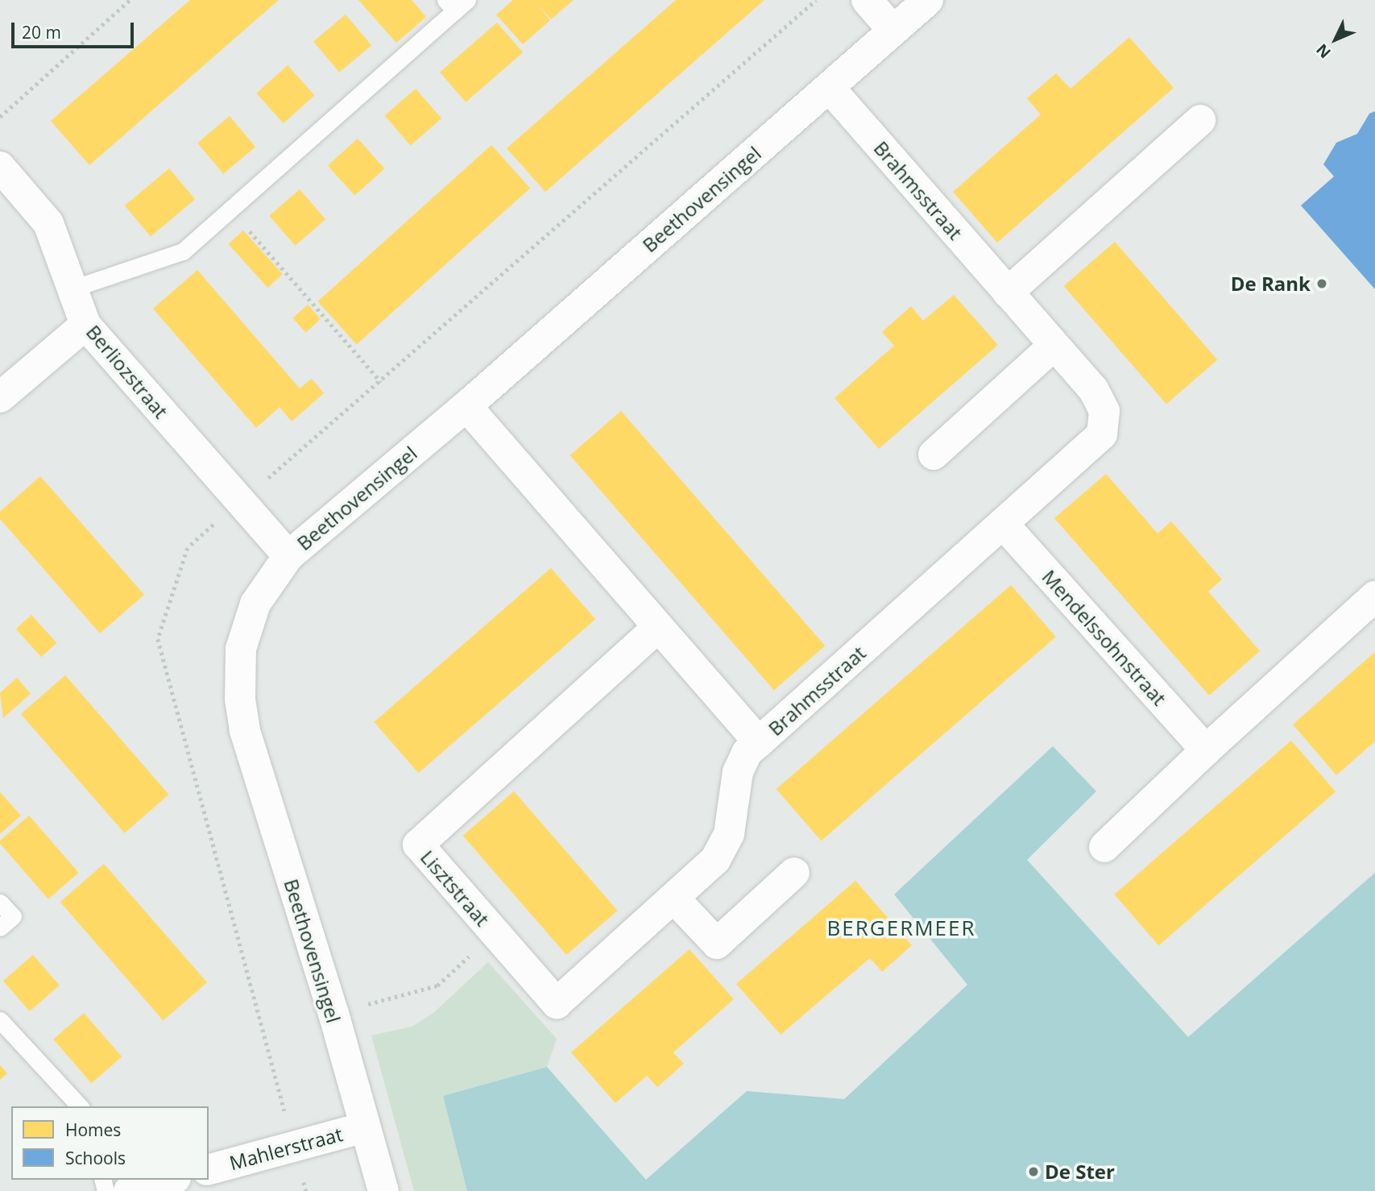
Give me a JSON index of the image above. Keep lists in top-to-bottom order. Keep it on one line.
{"streets":{"street":["Brahmsstraat","Beethovensingel","Berliozstraat","Mendelssohnstraat","Lisztstraat","Mahlerstraat"]},"crossings":[["Brahmsstraat","Beethovensingel"],["Brahmsstraat","Mendelssohnstraat"],["Brahmsstraat","Lisztstraat"],["Beethovensingel","Berliozstraat"],["Beethovensingel","Mahlerstraat"]],"districts":["BERGERMEER"],"places":["De Rank","De Ster"],"legend":["Homes","Schools"],"scale_bar":"20 m","north":"bottom left"}
